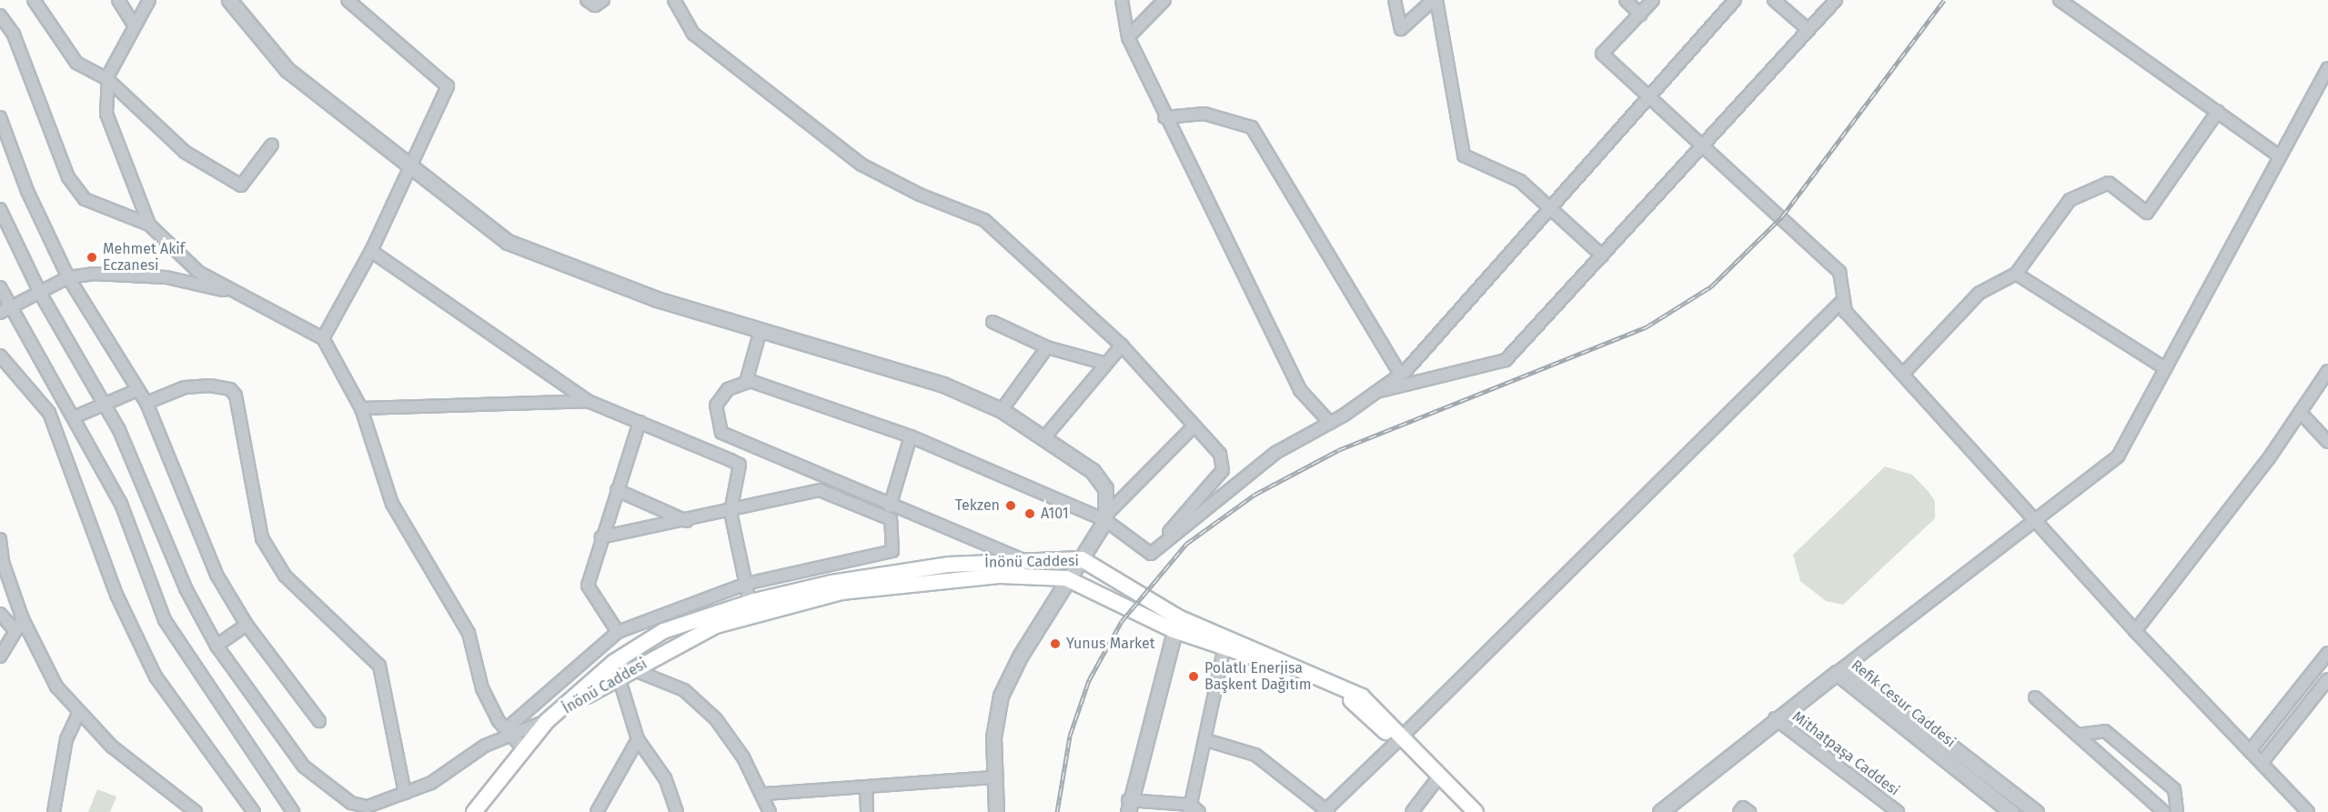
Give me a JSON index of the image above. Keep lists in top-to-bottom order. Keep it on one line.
{"streets":{"main road":["İnönü Caddesi"],"street":["Refik Cesur Caddesi","Mithatpaşa Caddesi"]},"places":["Mehmet Akif Eczanesi","Tekzen","A101","Yunus Market","Polatlı Enerjisa Başkent Dağıtım"]}
